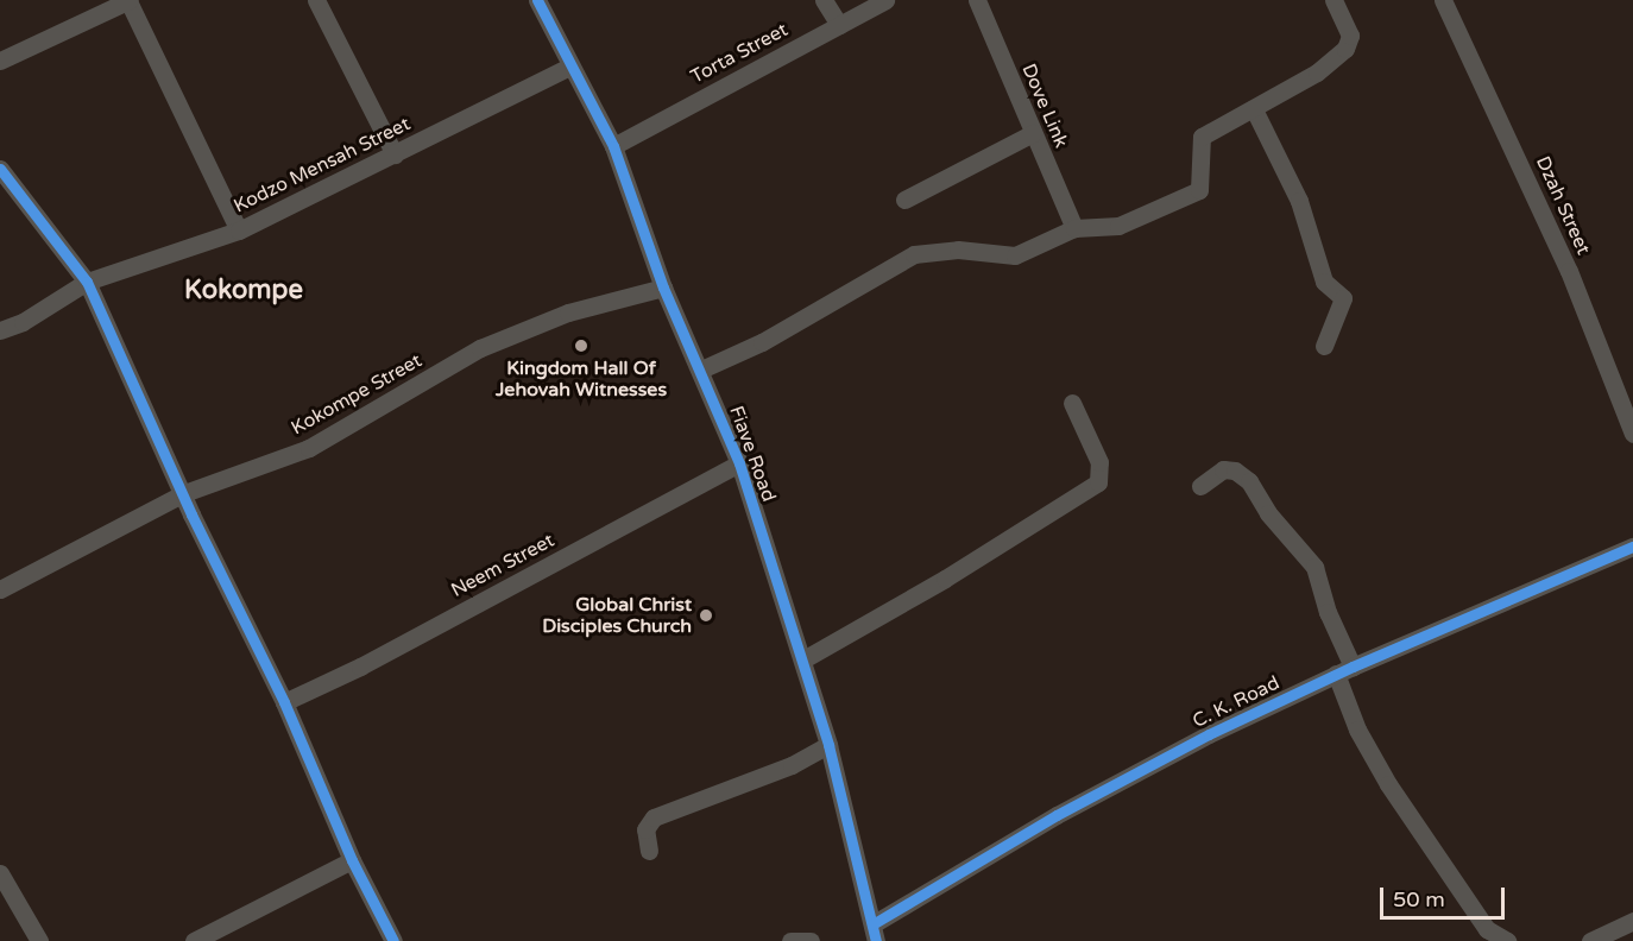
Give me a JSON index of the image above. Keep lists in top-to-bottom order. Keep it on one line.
{"streets":{"street":["Torta Street","Dove Link","Kodzo Mensah Street","Dzah Street","Kokompe Street","Fiave Road","Neem Street","C. K. Road"]},"crossings":[["Torta Street","Fiave Road"],["Kodzo Mensah Street","Fiave Road"],["Kokompe Street","Fiave Road"],["Fiave Road","Neem Street"],["Fiave Road","C. K. Road"]],"districts":["Kokompe"],"places":["Kingdom Hall Of Jehovah Witnesses","Global Christ Disciples Church"],"scale_bar":"50 m"}
